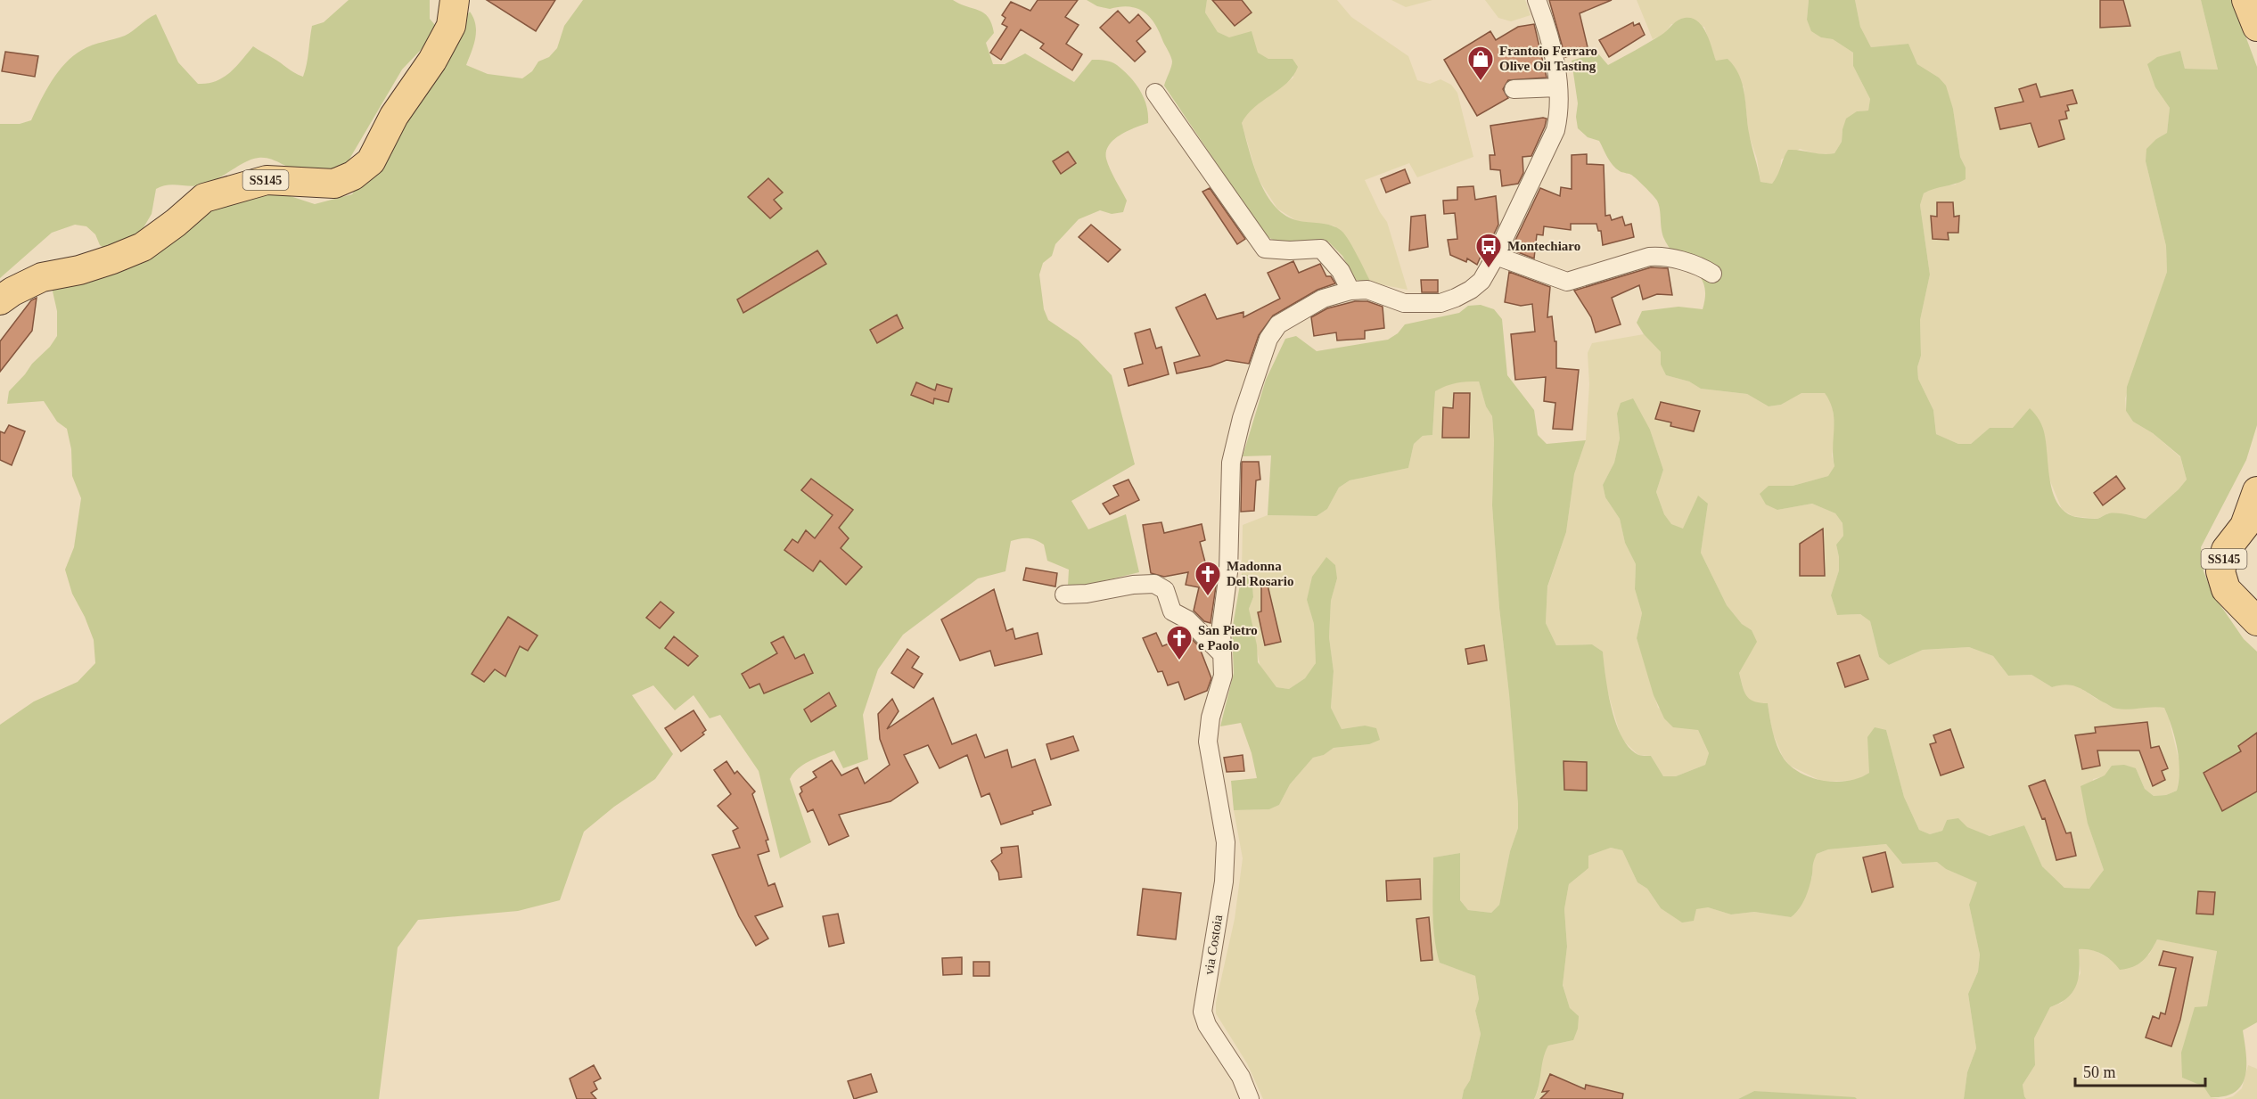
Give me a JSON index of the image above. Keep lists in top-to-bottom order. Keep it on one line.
{"streets":{"main road":["SS145"],"street":["via Costoia"]},"places":{"shop":["Frantoio Ferraro Olive Oil Tasting"],"bus stop":["Montechiaro"],"church":["Madonna Del Rosario","San Pietro e Paolo"]},"scale_bar":"50 m"}
